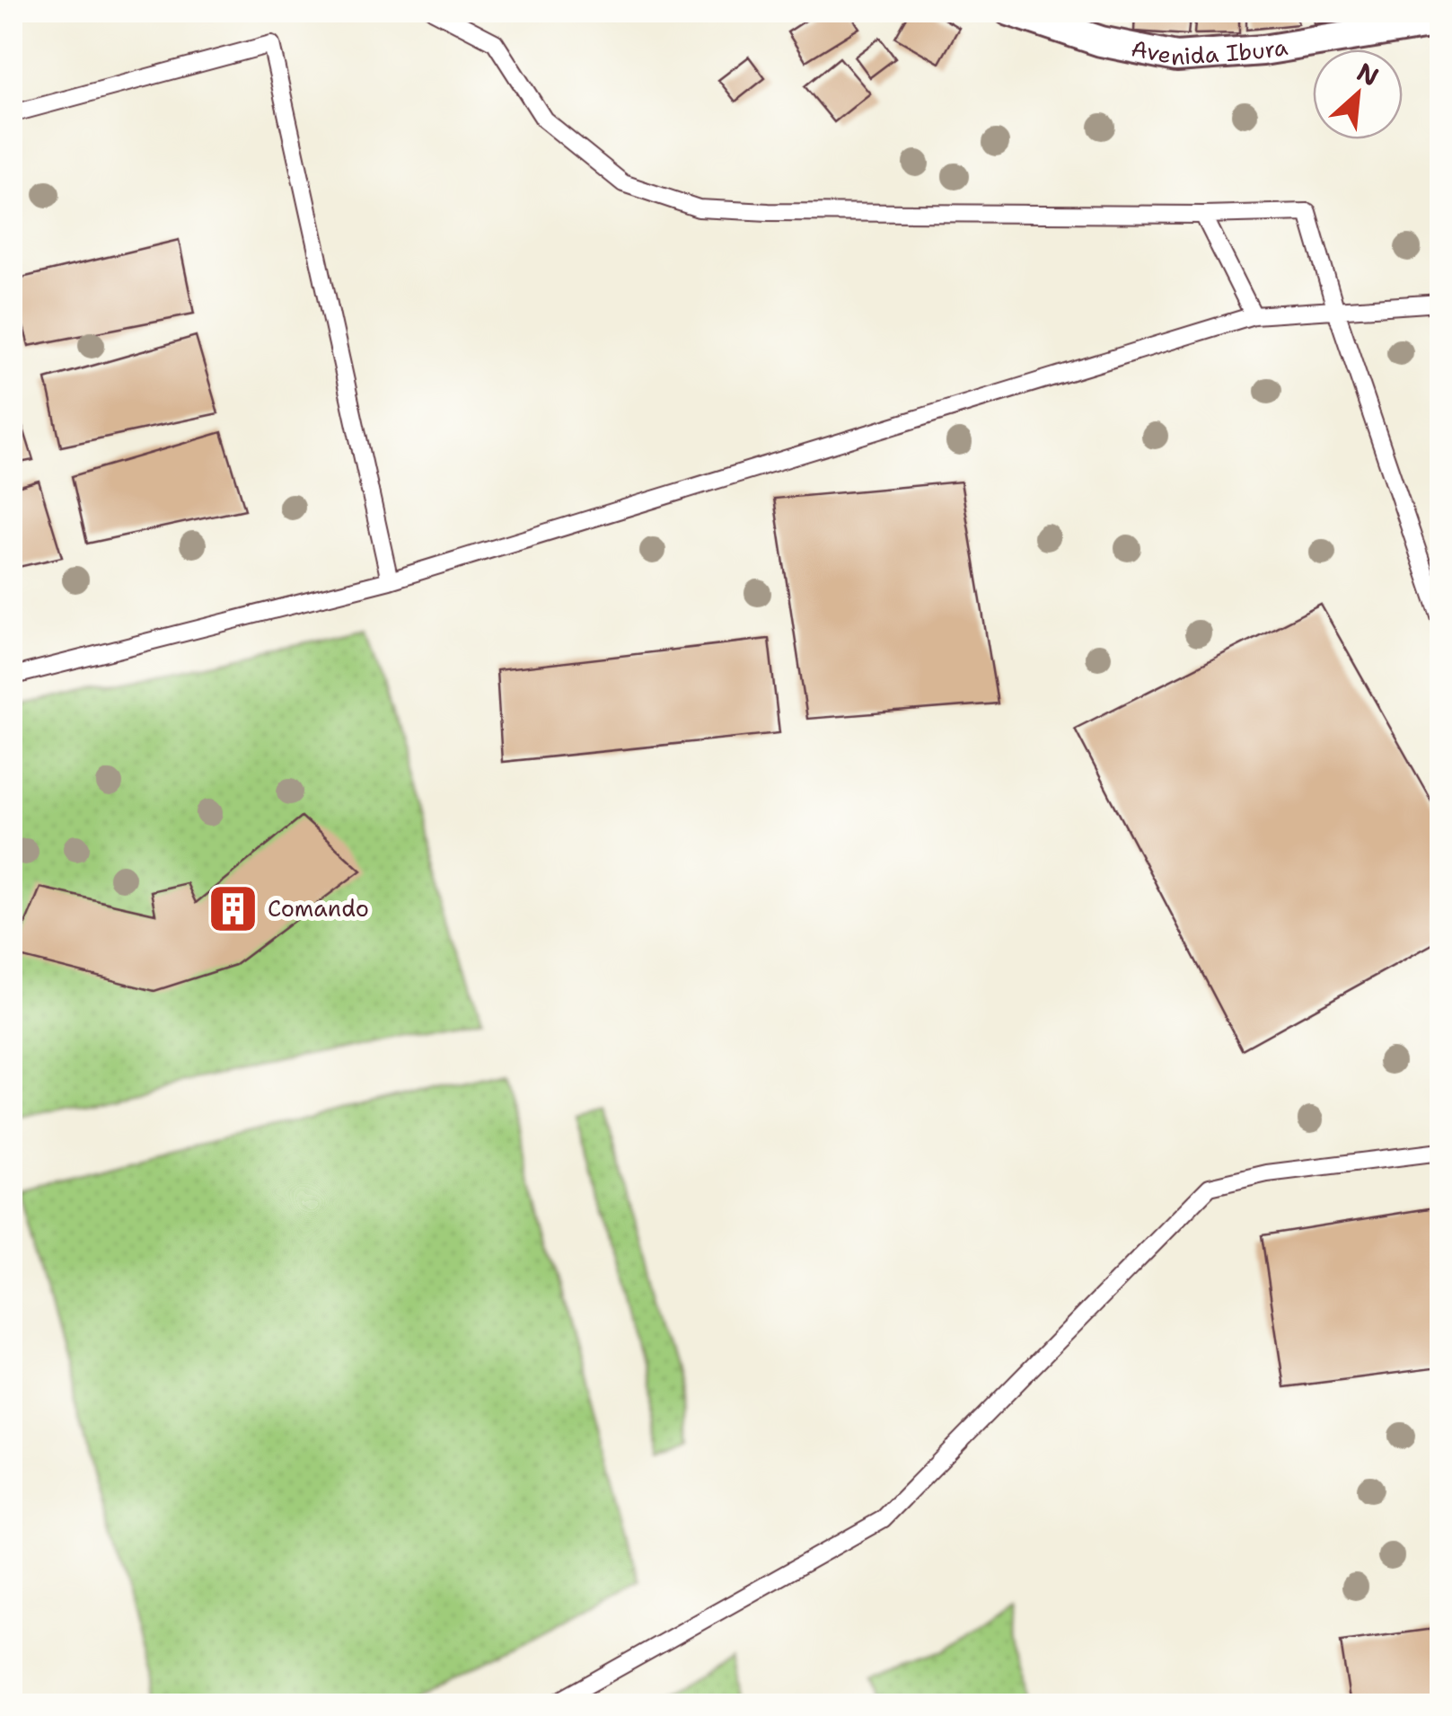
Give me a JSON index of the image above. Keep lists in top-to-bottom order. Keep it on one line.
{"streets":{"street":["Avenida Ibura"]},"places":{"building":["Comando"]},"north":"top right"}
